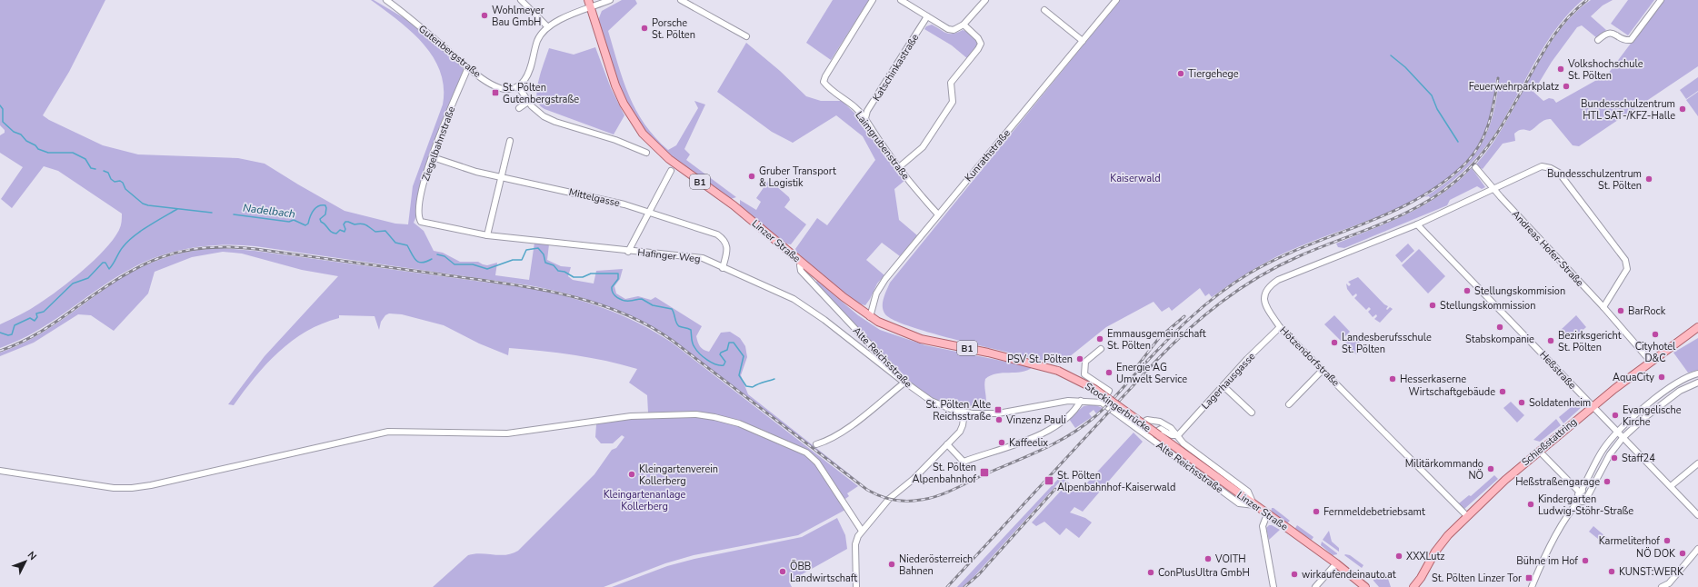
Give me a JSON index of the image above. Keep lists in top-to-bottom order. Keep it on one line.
{"streets":{"main road":["B1","Linzer Straße","Stockingerbrücke","Schießstattring"],"street":["Gutenbergstraße","Katschinkastraße","Ziegelbahnstraße","Laimgrubenstraße","Kunrathstraße","Mittelgasse","Andreas Hofer-Straße","Hafinger Weg","Hötzendorfstraße","Alte Reichsstraße","Heßstraße","Lagerhausgasse"]},"crossings":[["Gutenbergstraße","Ziegelbahnstraße"],["Katschinkastraße","Laimgrubenstraße"],["Ziegelbahnstraße","Mittelgasse"],["Ziegelbahnstraße","Hafinger Weg"],["Laimgrubenstraße","Kunrathstraße"],["Kunrathstraße","Linzer Straße"],["Mittelgasse","Hafinger Weg"],["Linzer Straße","Alte Reichsstraße"],["Linzer Straße","Stockingerbrücke"],["Andreas Hofer-Straße","Hötzendorfstraße"],["Andreas Hofer-Straße","Schießstattring"],["Hafinger Weg","Alte Reichsstraße"],["Hötzendorfstraße","Heßstraße"],["Hötzendorfstraße","Lagerhausgasse"],["Hötzendorfstraße","Schießstattring"],["Alte Reichsstraße","Lagerhausgasse"],["Heßstraße","Schießstattring"]],"water":["Nadelbach"],"parks":["Kaiserwald","Kleingartenanlage Kollerberg"],"places":{"other":["Wohlmeyer Bau GmbH","Porsche St. Pölten","Volkshochschule St. Pölten","Tiergehege","Feuerwehrparkplatz","Bundesschulzentrum HTL SAT-/KFZ-Halle","Gruber Transport & Logistik","Bundesschulzentrum St. Pölten","Stellungskommision","Stellungskommission","BarRock","Stabskompanie","Cityhotel D&C","Emmausgemeinschaft St. Pölten","Bezirksgericht St. Pölten","Landesberufsschule St. Pölten","PSV St. Pölten","Energie AG Umwelt Service","AquaCity","Hesserkaserne","Wirtschaftgebäude","Soldatenheim","Evangelische Kirche","Vinzenz Pauli","Kaffeelix","Staff24","Militärkommando NÖ","Kleingartenverein Kollerberg","Heßstraßengarage","Kindergarten Ludwig-Stöhr-Straße","Fernmeldebetriebsamt","Karmeliterhof","NÖ DOK","XXXLutz","VOITH","Bühne im Hof","Niederösterreich Bahnen","ÖBB Landwirtschaft","KUNST:WERK","ConPlusUltra GmbH","wirkaufendeinauto.at"],"transit":["St. Pölten Gutenbergstraße","St. Pölten Alte Reichsstraße","St. Pölten Alpenbahnhof","St. Pölten Alpenbahnhof-Kaiserwald","St. Pölten Linzer Tor"]},"north":"top right"}
